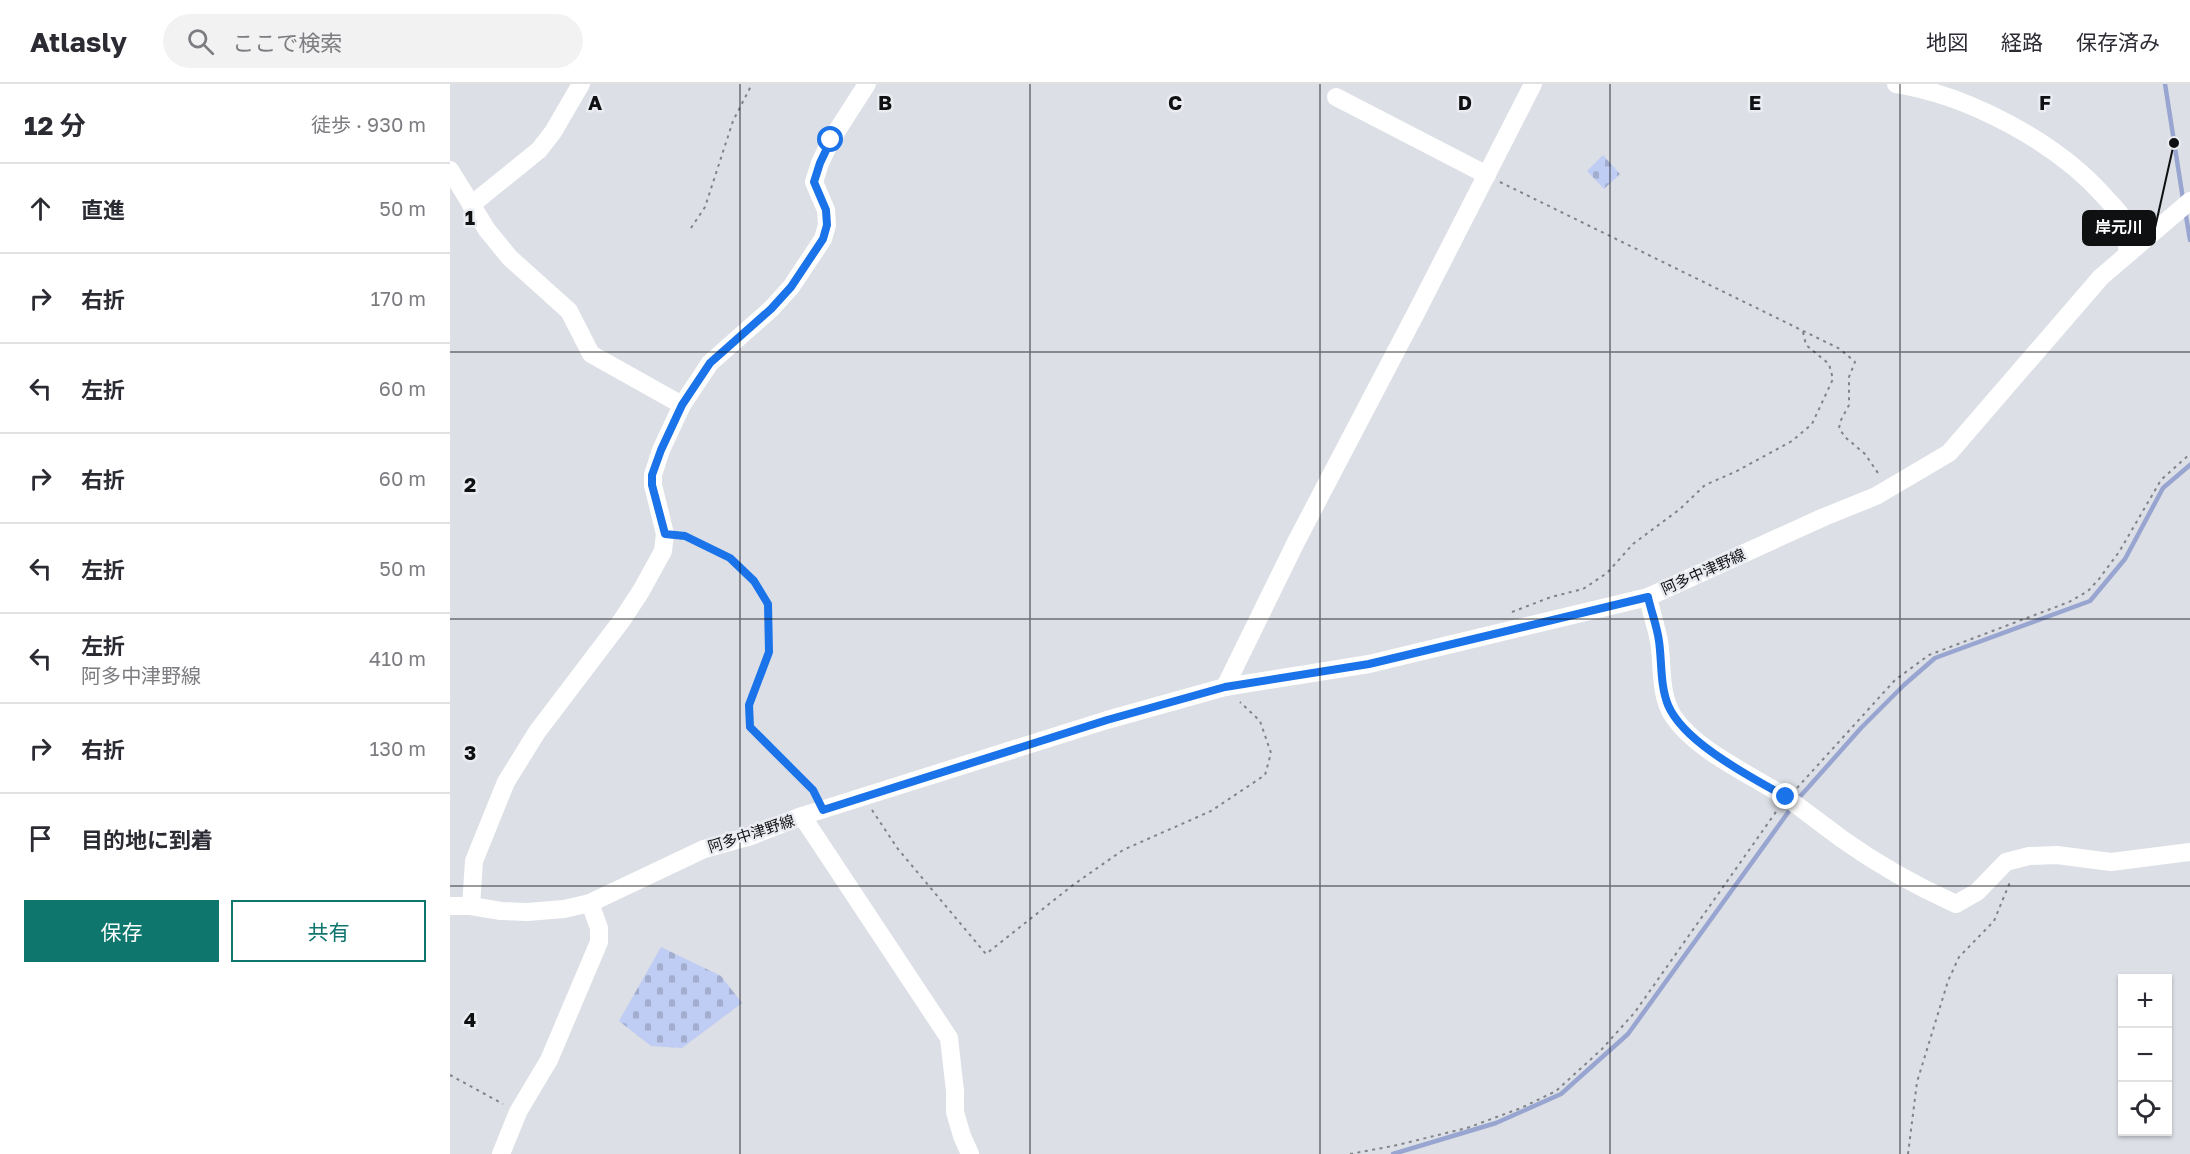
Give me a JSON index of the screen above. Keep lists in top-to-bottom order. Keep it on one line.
{"streets":{"street":["阿多中津野線"]},"places":["岸元川"],"page":{"header":"Atlasly","search":"ここで検索","nav":["地図","経路","保存済み"],"heading":["12 分","徒歩 · 930 m"],"list":[["直進","50 m"],["右折","170 m"],["左折","60 m"],["右折","60 m"],["左折","50 m"],["左折","阿多中津野線","410 m"],["右折","130 m"],"目的地に到着"],"buttons":["保存","共有"],"map_buttons":["+","−"]},"grid":{"columns":["A","B","C","D","E","F"],"rows":["1","2","3","4"]}}
